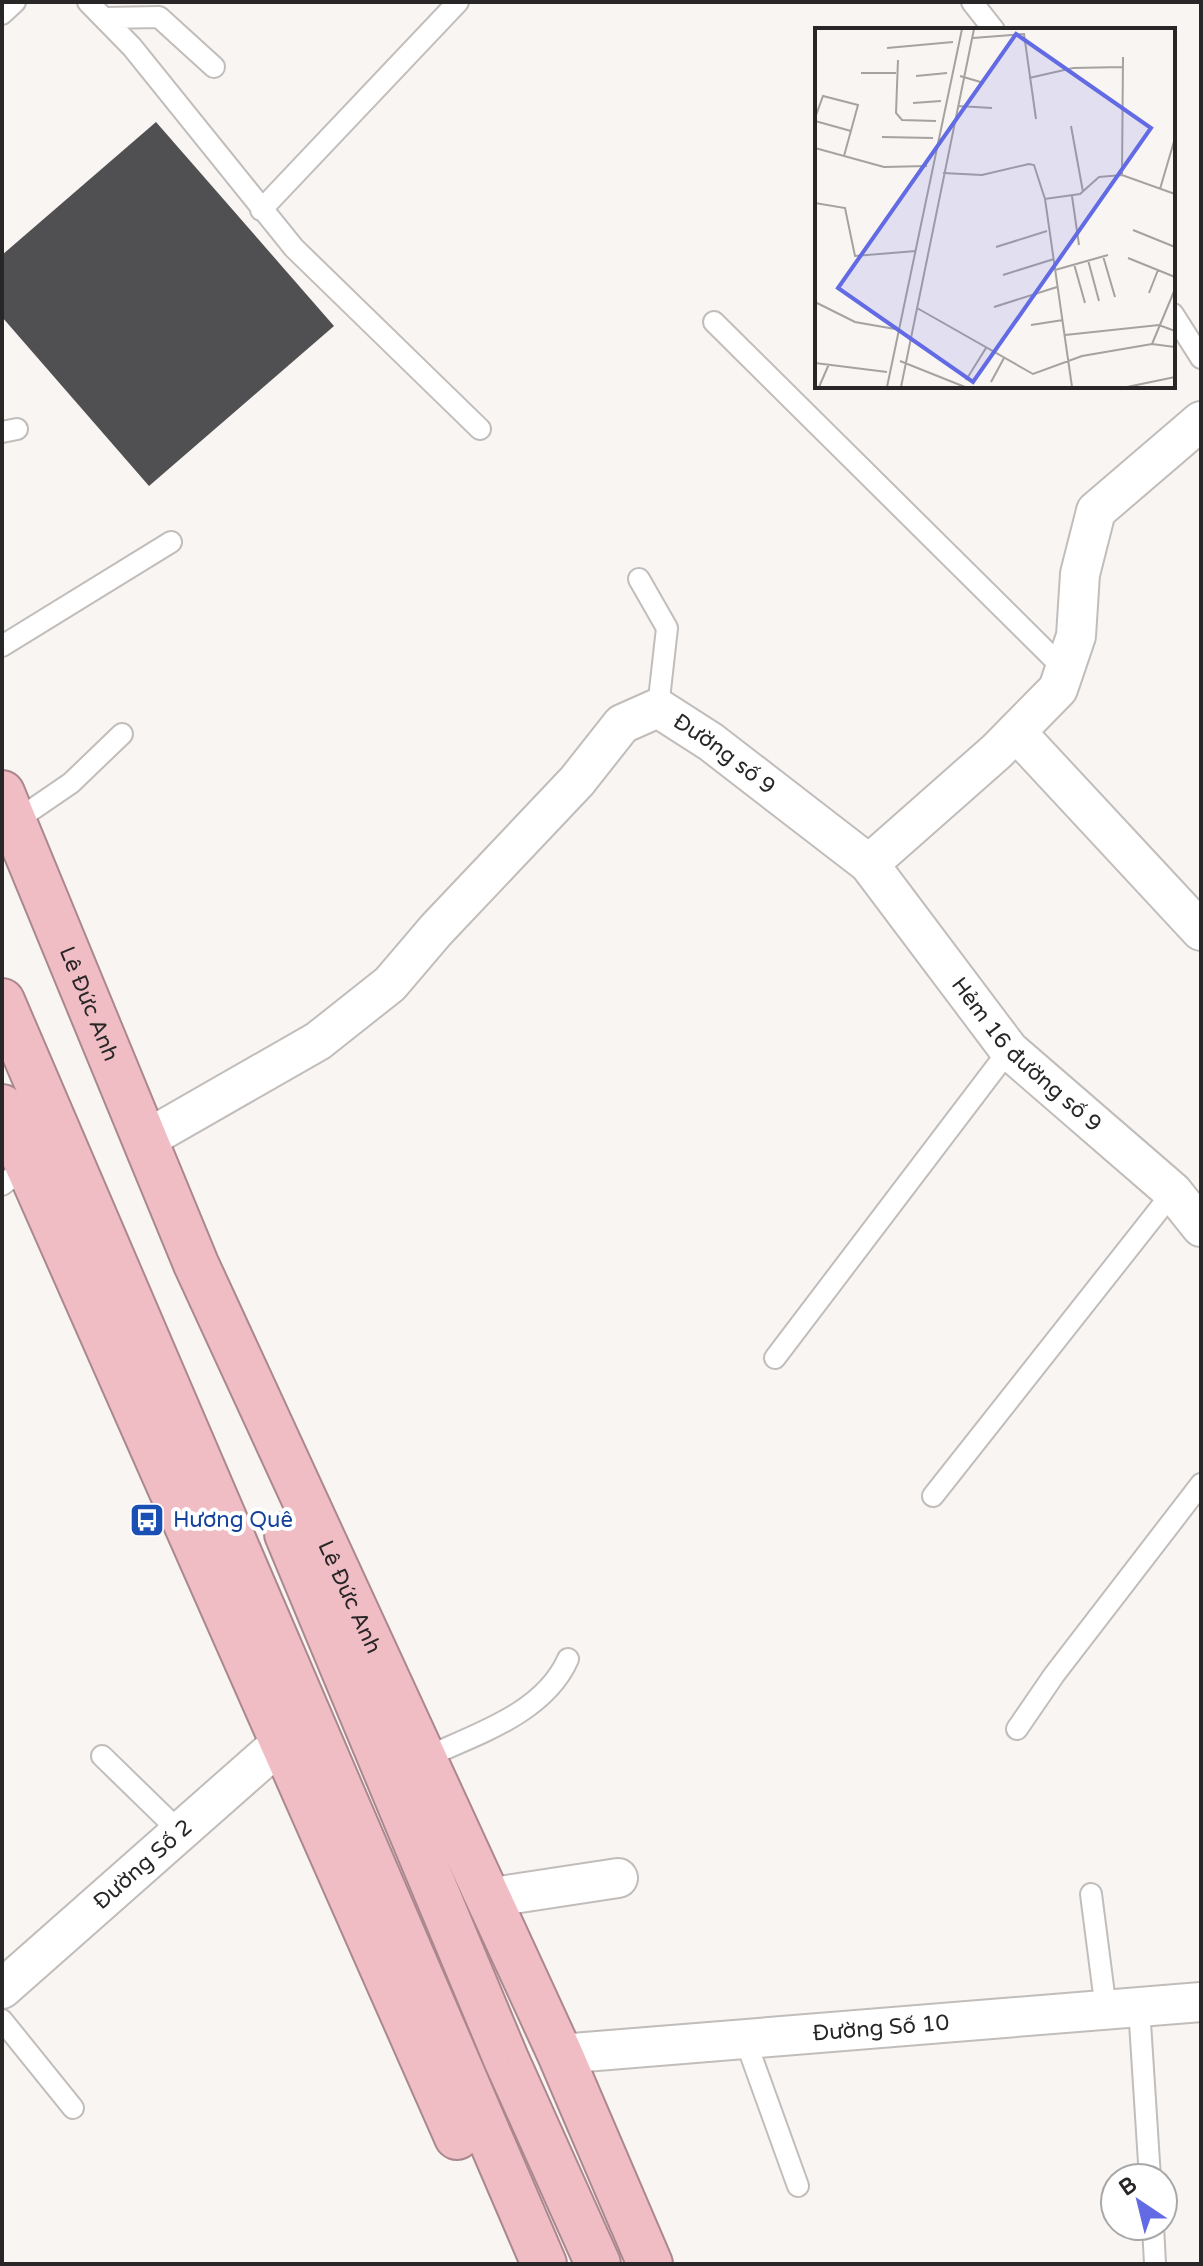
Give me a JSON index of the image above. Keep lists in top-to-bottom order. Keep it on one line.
{"streets":{"highway":["Lê Đức Anh"],"street":["Đường số 9","Hẻm 16 đường số 9","Đường Số 2","Đường Số 10"]},"crossings":[["Đường số 9","Lê Đức Anh"],["Đường số 9","Hẻm 16 đường số 9"],["Lê Đức Anh","Đường Số 10"]],"places":{"bus stop":["Hương Quê"]},"north":"top left"}
